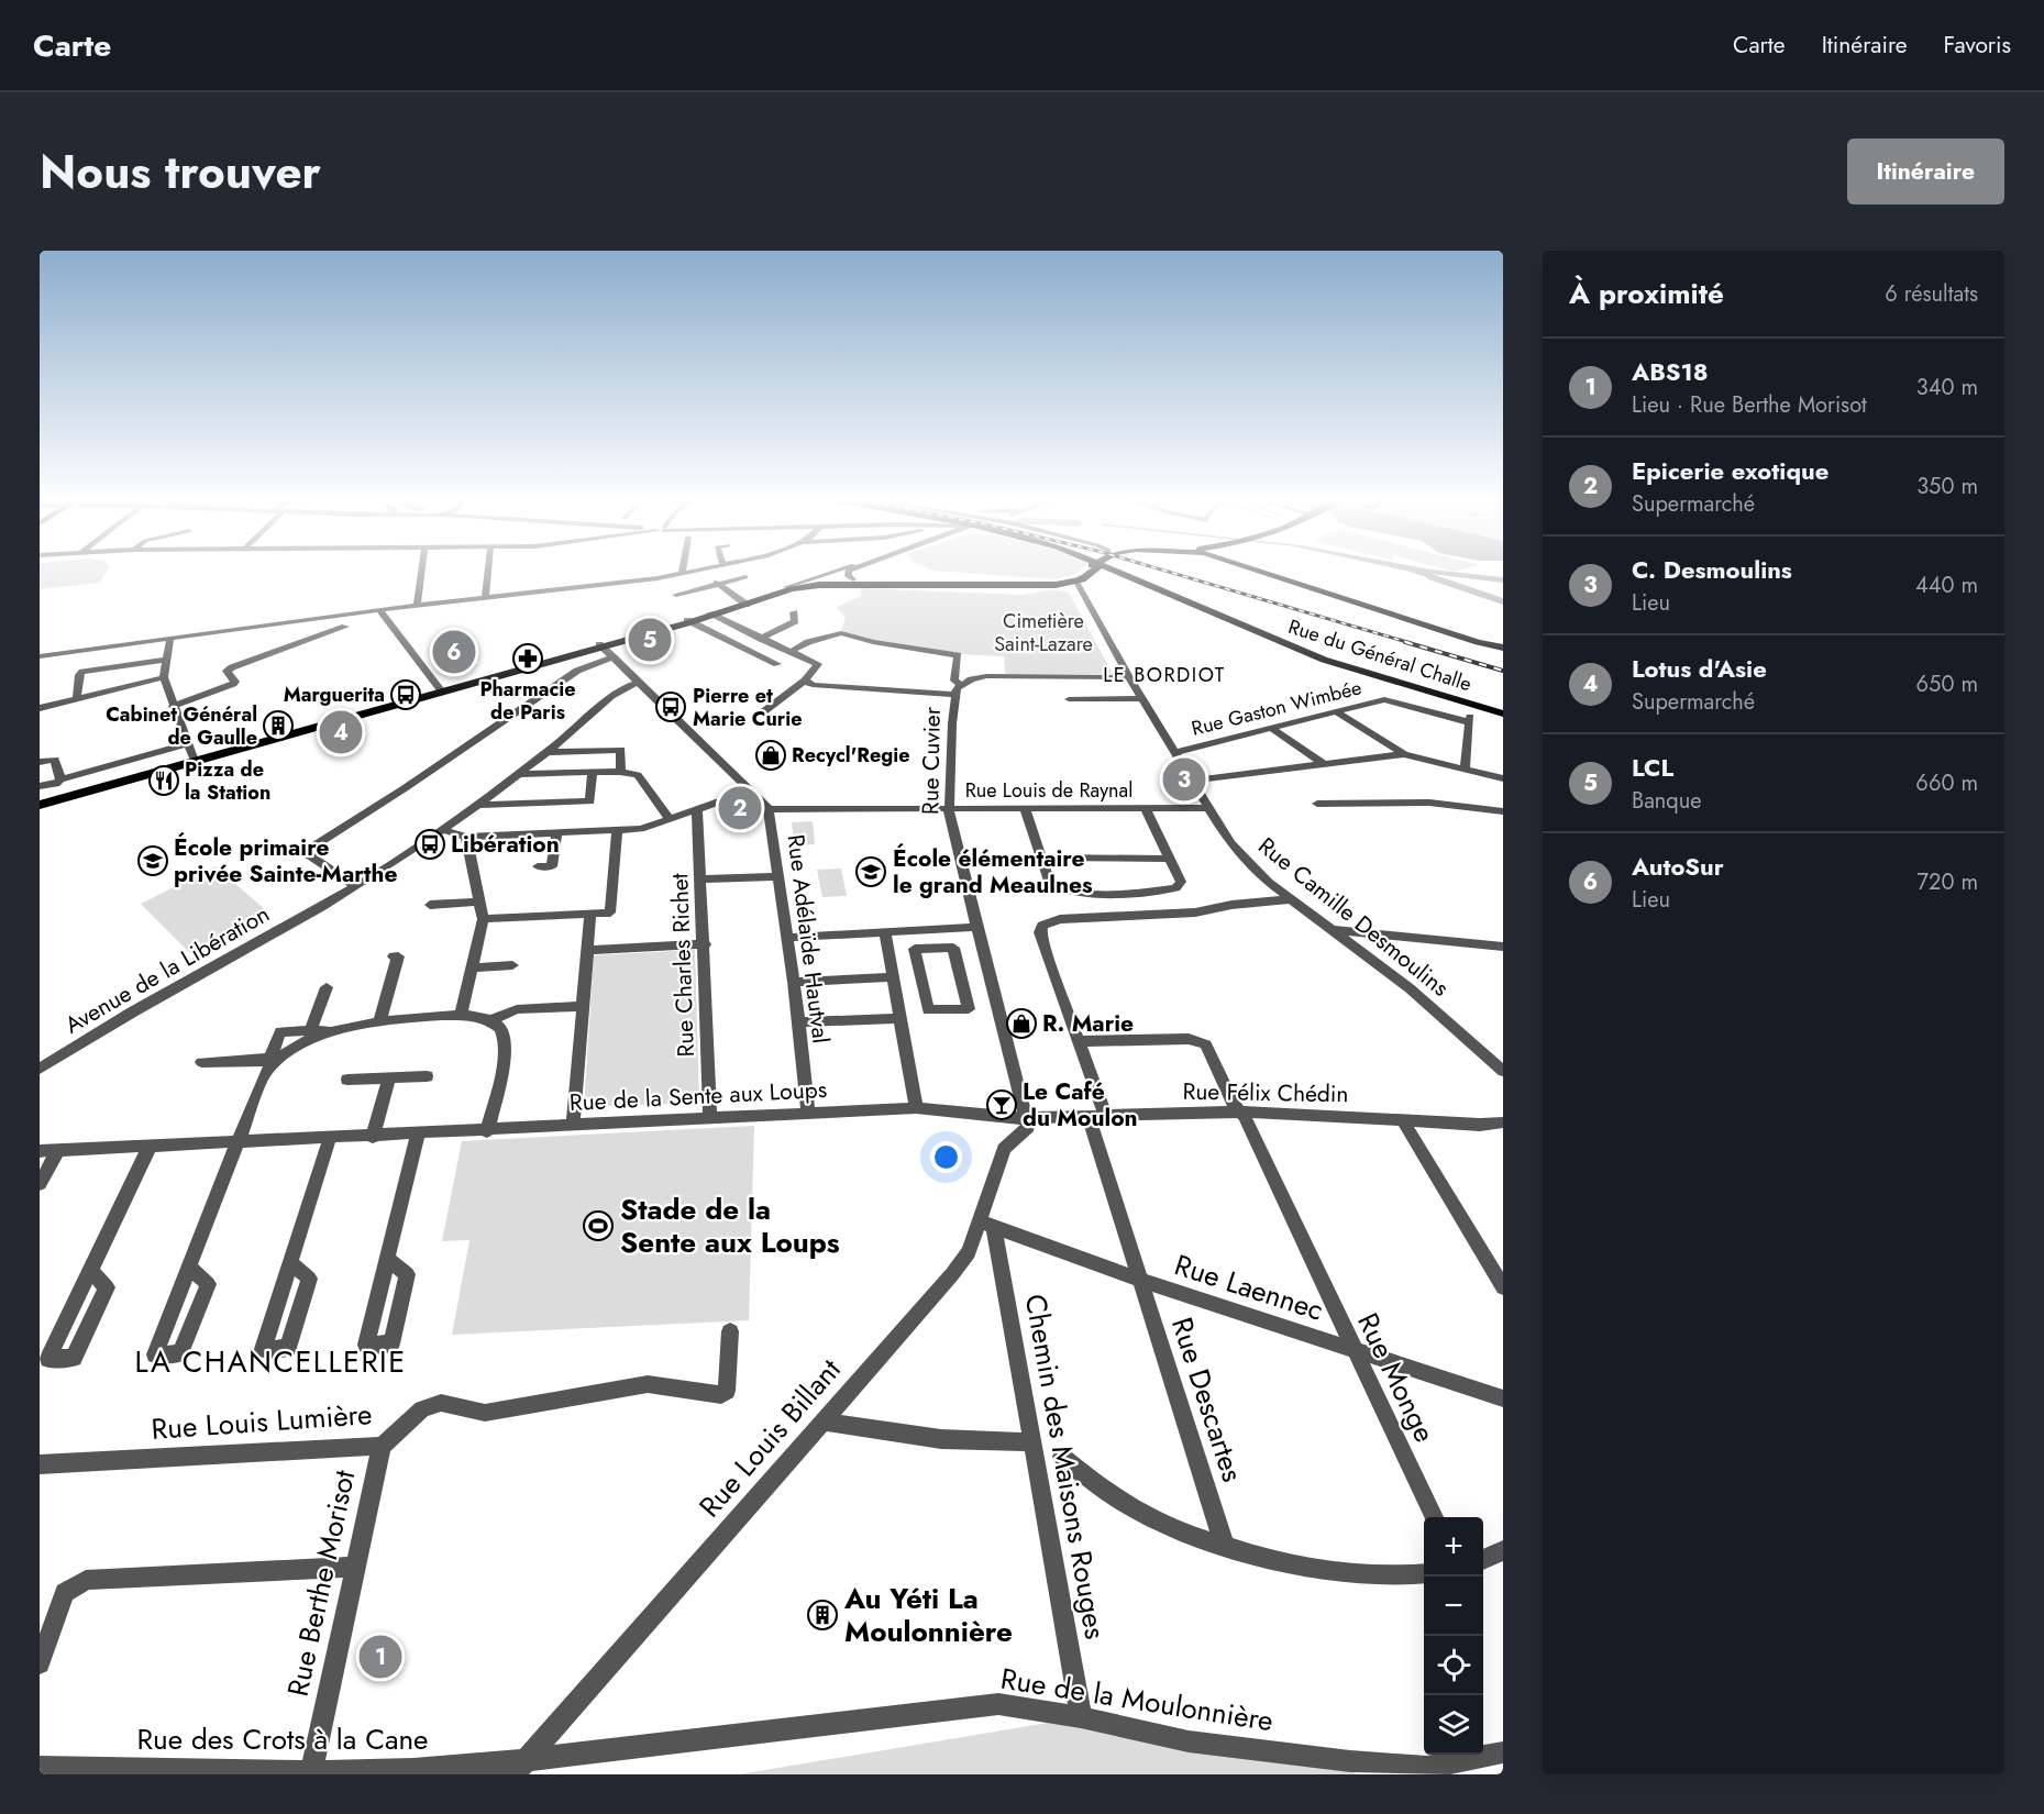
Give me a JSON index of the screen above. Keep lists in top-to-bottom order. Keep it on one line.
{"streets":{"main road":["Rue du Général Challe"],"street":["Rue Gaston Wimbée","Rue Cuvier","Rue Louis de Raynal","Rue Camille Desmoulins","Rue Adélaïde Hautval","Rue Charles Richet","Avenue de la Libération","Rue Félix Chédin","Rue de la Sente aux Loups","Rue Laennec","Rue Monge","Rue Descartes","Rue Louis Lumière","Rue Louis Billant","Chemin des Maisons Rouges","Rue Berthe Morisot","Rue de la Moulonnière","Rue des Crots à la Cane"]},"crossings":[["Rue Gaston Wimbée","Rue Camille Desmoulins"],["Rue Cuvier","Rue Louis de Raynal"],["Rue Cuvier","Rue Camille Desmoulins"],["Rue Cuvier","Rue Félix Chédin"],["Rue Cuvier","Rue de la Sente aux Loups"],["Rue Cuvier","Rue Louis Billant"],["Rue Louis de Raynal","Rue Camille Desmoulins"],["Rue Louis de Raynal","Rue Adélaïde Hautval"],["Rue Camille Desmoulins","Rue Descartes"],["Rue Adélaïde Hautval","Rue de la Sente aux Loups"],["Rue Charles Richet","Rue de la Sente aux Loups"],["Rue Félix Chédin","Rue de la Sente aux Loups"],["Rue Félix Chédin","Rue Monge"],["Rue Félix Chédin","Rue Descartes"],["Rue Félix Chédin","Rue Louis Billant"],["Rue de la Sente aux Loups","Rue Louis Billant"],["Rue Laennec","Rue Monge"],["Rue Laennec","Rue Descartes"],["Rue Laennec","Rue Louis Billant"],["Rue Laennec","Chemin des Maisons Rouges"],["Rue Monge","Rue Descartes"],["Rue Louis Lumière","Rue Berthe Morisot"],["Rue Louis Billant","Chemin des Maisons Rouges"],["Rue Louis Billant","Rue de la Moulonnière"],["Rue Louis Billant","Rue des Crots à la Cane"],["Chemin des Maisons Rouges","Rue de la Moulonnière"],["Rue Berthe Morisot","Rue des Crots à la Cane"],["Rue de la Moulonnière","Rue des Crots à la Cane"]],"districts":["LE BORDIOT","LA CHANCELLERIE"],"parks":["Cimetière Saint-Lazare"],"places":{"pharmacy":["Pharmacie de Paris"],"bus stop":["Marguerita","Pierre et Marie Curie","Libération"],"building":["Cabinet Général de Gaulle","Au Yéti La Moulonnière"],"shop":["Recycl'Regie","R. Marie"],"restaurant":["Pizza de la Station"],"school or university":["École primaire privée Sainte-Marthe","École élémentaire le grand Meaulnes"],"bar":["Le Café du Moulon"],"sports":["Stade de la Sente aux Loups"]},"page":{"header":"Carte","nav":["Carte","Itinéraire","Favoris"],"title":"Nous trouver","buttons":"Itinéraire","heading":["À proximité","6 résultats"],"list":[{"mark":"1","name":"ABS18","note":"Lieu · Rue Berthe Morisot","value":"340 m"},{"mark":"2","name":"Epicerie exotique","note":"Supermarché","value":"350 m"},{"mark":"3","name":"C. Desmoulins","note":"Lieu","value":"440 m"},{"mark":"4","name":"Lotus d'Asie","note":"Supermarché","value":"650 m"},{"mark":"5","name":"LCL","note":"Banque","value":"660 m"},{"mark":"6","name":"AutoSur","note":"Lieu","value":"720 m"}],"pins":["5","6","4","3","2","1"],"map_buttons":["+","−"]}}
